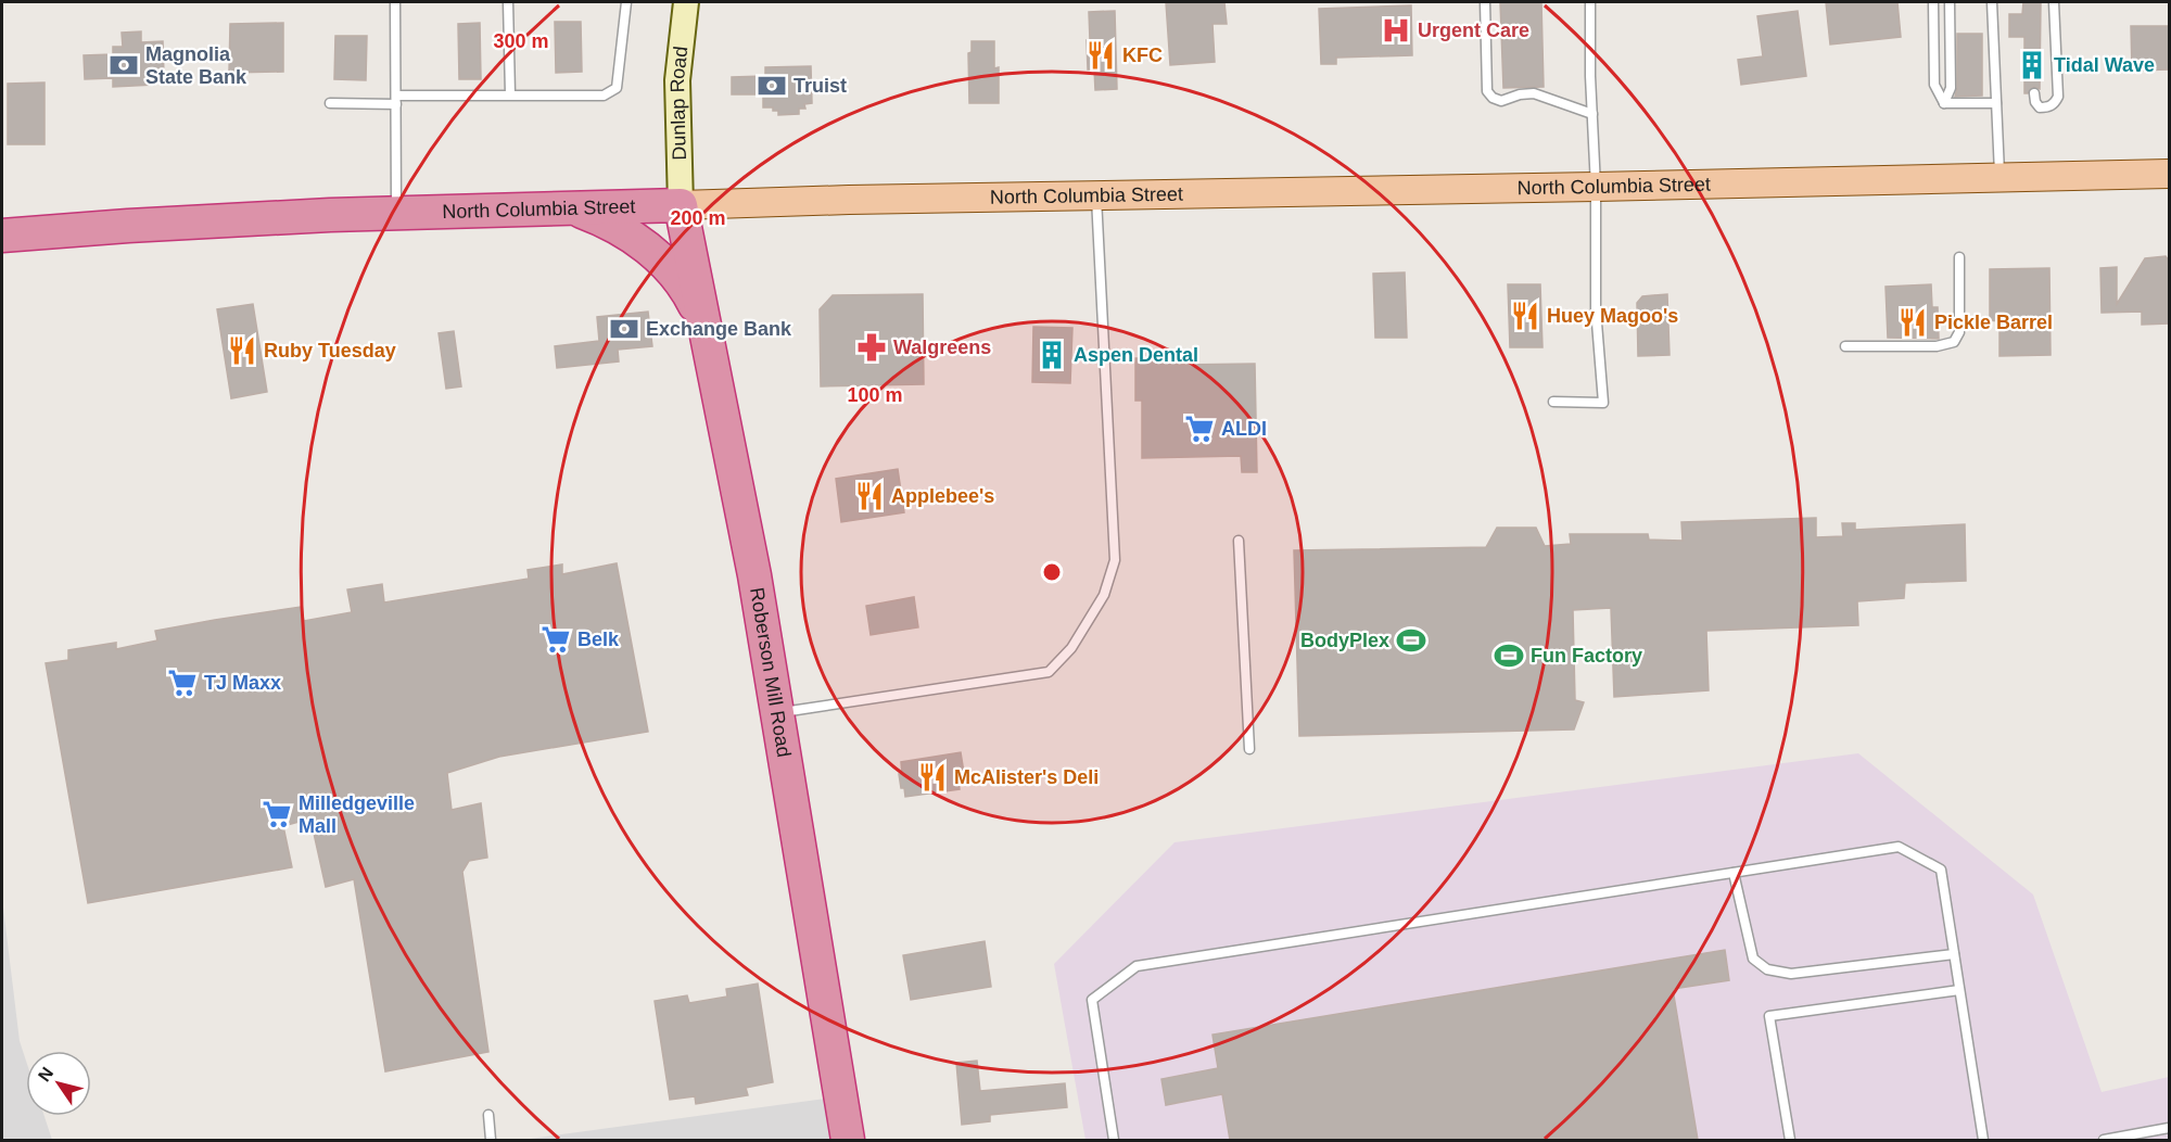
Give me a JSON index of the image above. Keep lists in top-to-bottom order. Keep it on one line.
{"streets":{"highway":["North Columbia Street","Roberson Mill Road"],"main road":["Dunlap Road"]},"crossings":[["Dunlap Road","North Columbia Street"],["Dunlap Road","Roberson Mill Road"],["North Columbia Street","Roberson Mill Road"]],"places":{"hospital":["Urgent Care"],"restaurant":["KFC","Huey Magoo's","Pickle Barrel","Ruby Tuesday","Applebee's","McAlister's Deli"],"bank":["Magnolia State Bank","Truist","Exchange Bank"],"building":["Tidal Wave","Aspen Dental"],"pharmacy":["Walgreens"],"supermarket":["ALDI","Belk","TJ Maxx","Milledgeville Mall"],"sports":["BodyPlex","Fun Factory"]},"north":"top left","rings":["300 m","200 m","100 m"]}
